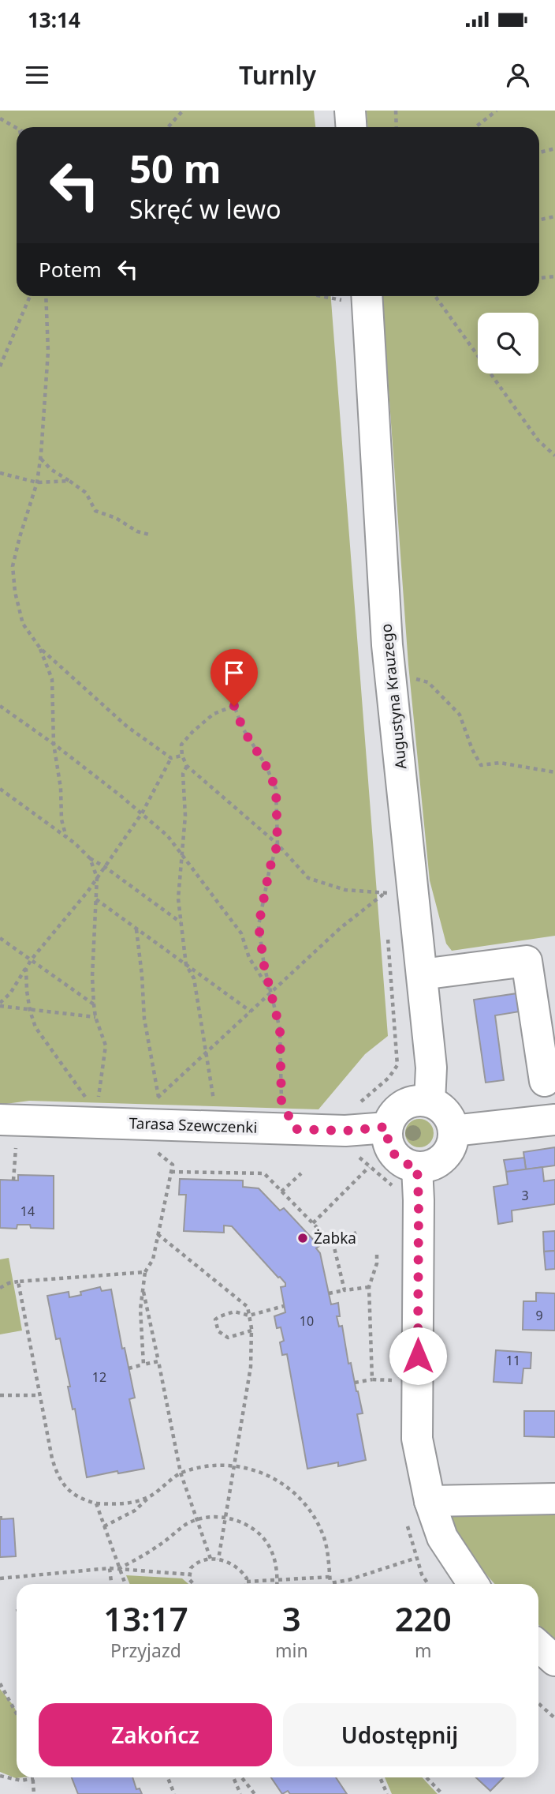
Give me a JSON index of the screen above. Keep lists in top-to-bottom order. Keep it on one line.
{"streets":{"street":["Augustyna Krauzego","Tarasa Szewczenki"]},"crossings":[["Augustyna Krauzego","Tarasa Szewczenki"]],"places":["Żabka"],"house_numbers":["3","14","9","10","11","12"],"page":{"status":"13:14","header":"Turnly","turn":["50 m","Skręć w lewo"],"then":"Potem","eta":["13:17","Przyjazd","3","min","220","m"],"buttons":["Zakończ","Udostępnij"]}}
